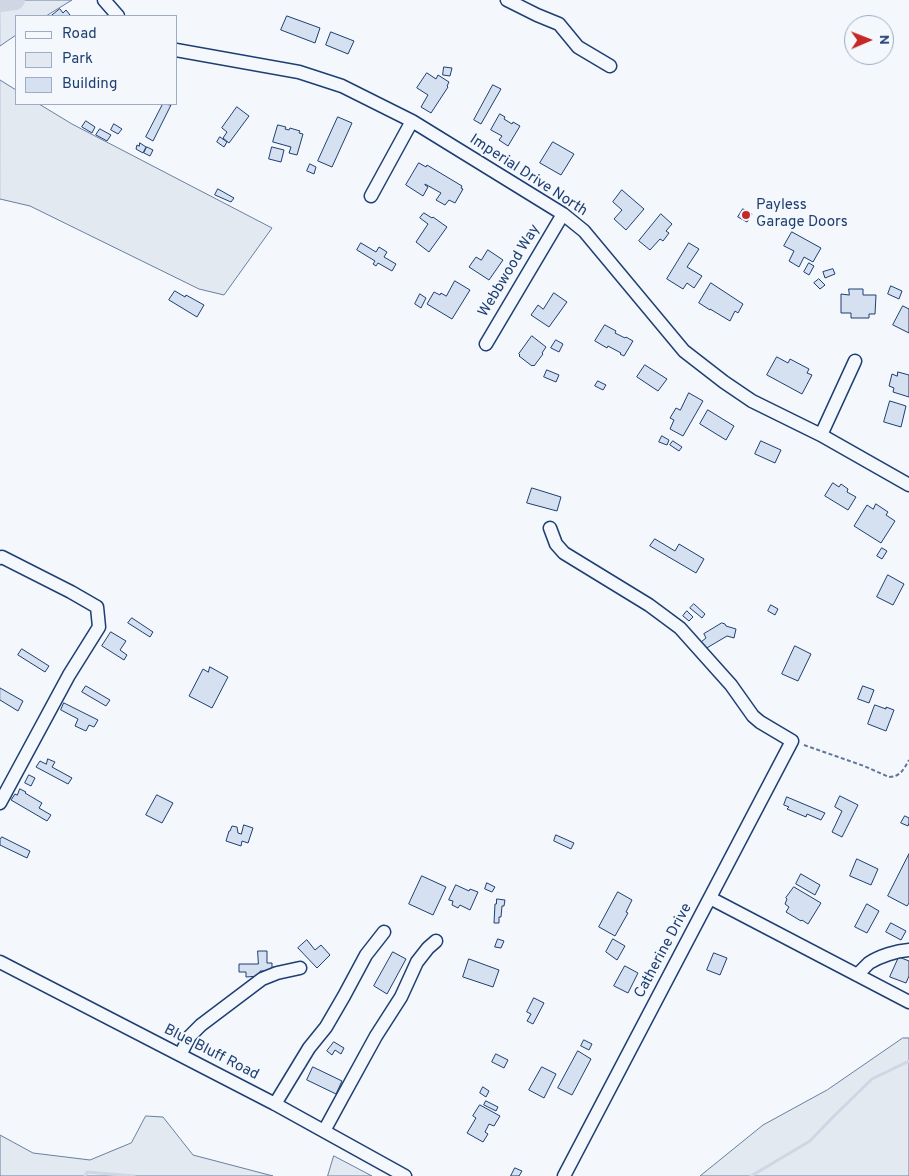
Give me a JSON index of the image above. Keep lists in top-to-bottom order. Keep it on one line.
{"streets":{"street":["Imperial Drive North","Webbwood Way","Catherine Drive","Blue Bluff Road"]},"crossings":[["Imperial Drive North","Webbwood Way"]],"places":["Payless Garage Doors"],"legend":["Road","Park","Building"],"north":"right"}
